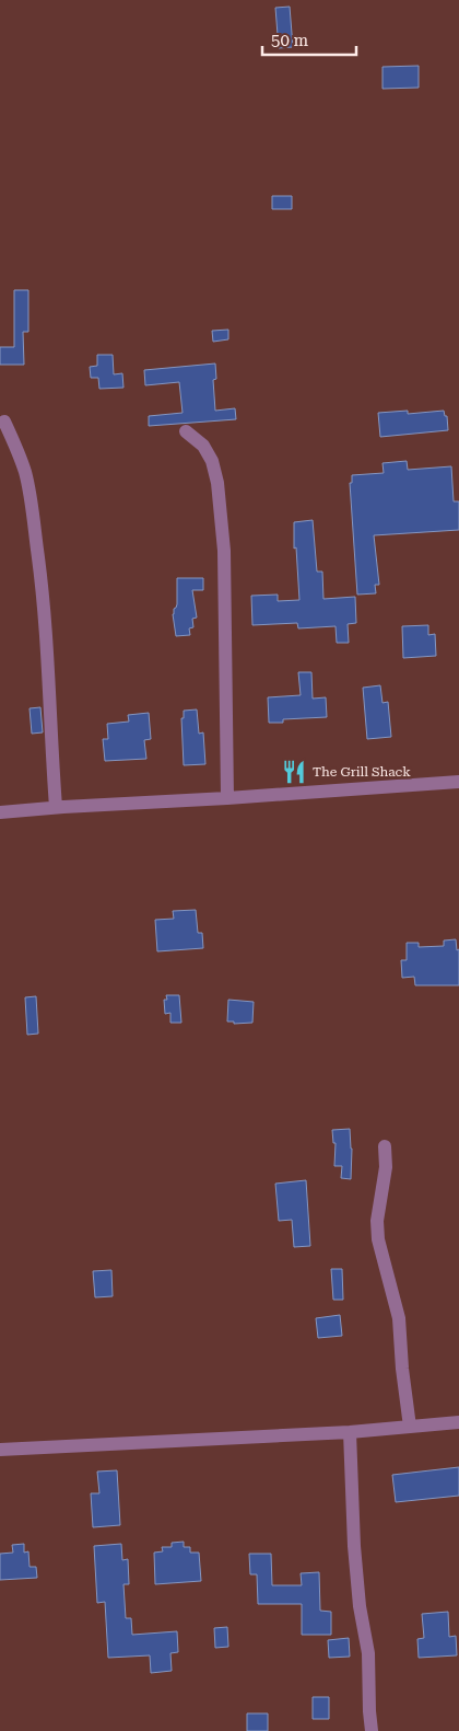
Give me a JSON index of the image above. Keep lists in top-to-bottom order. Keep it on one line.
{"places":{"restaurant":["The Grill Shack"]},"scale_bar":"50 m"}
